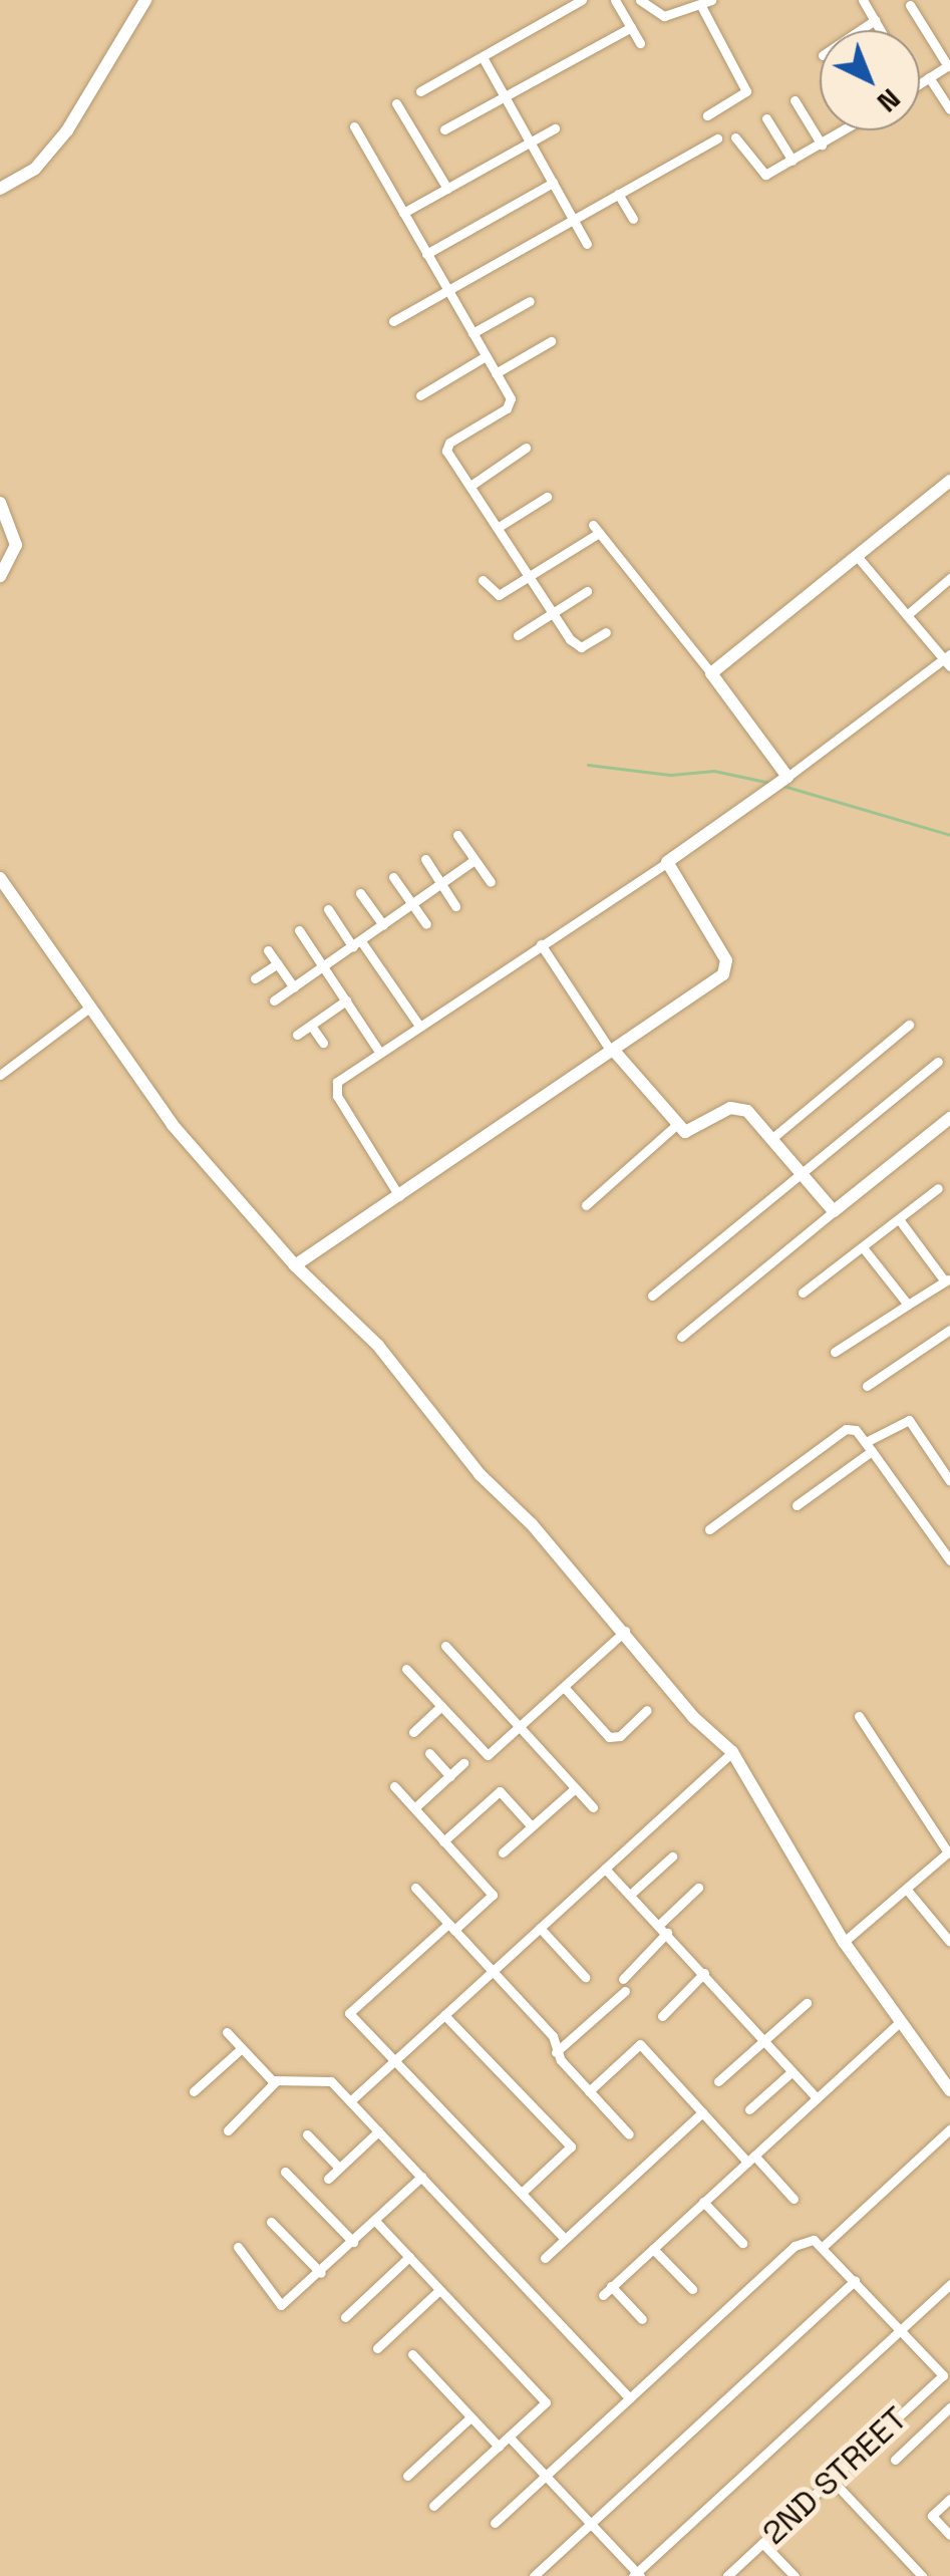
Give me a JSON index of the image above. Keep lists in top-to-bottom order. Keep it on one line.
{"streets":{"street":["2ND STREET"]},"north":"bottom right"}
